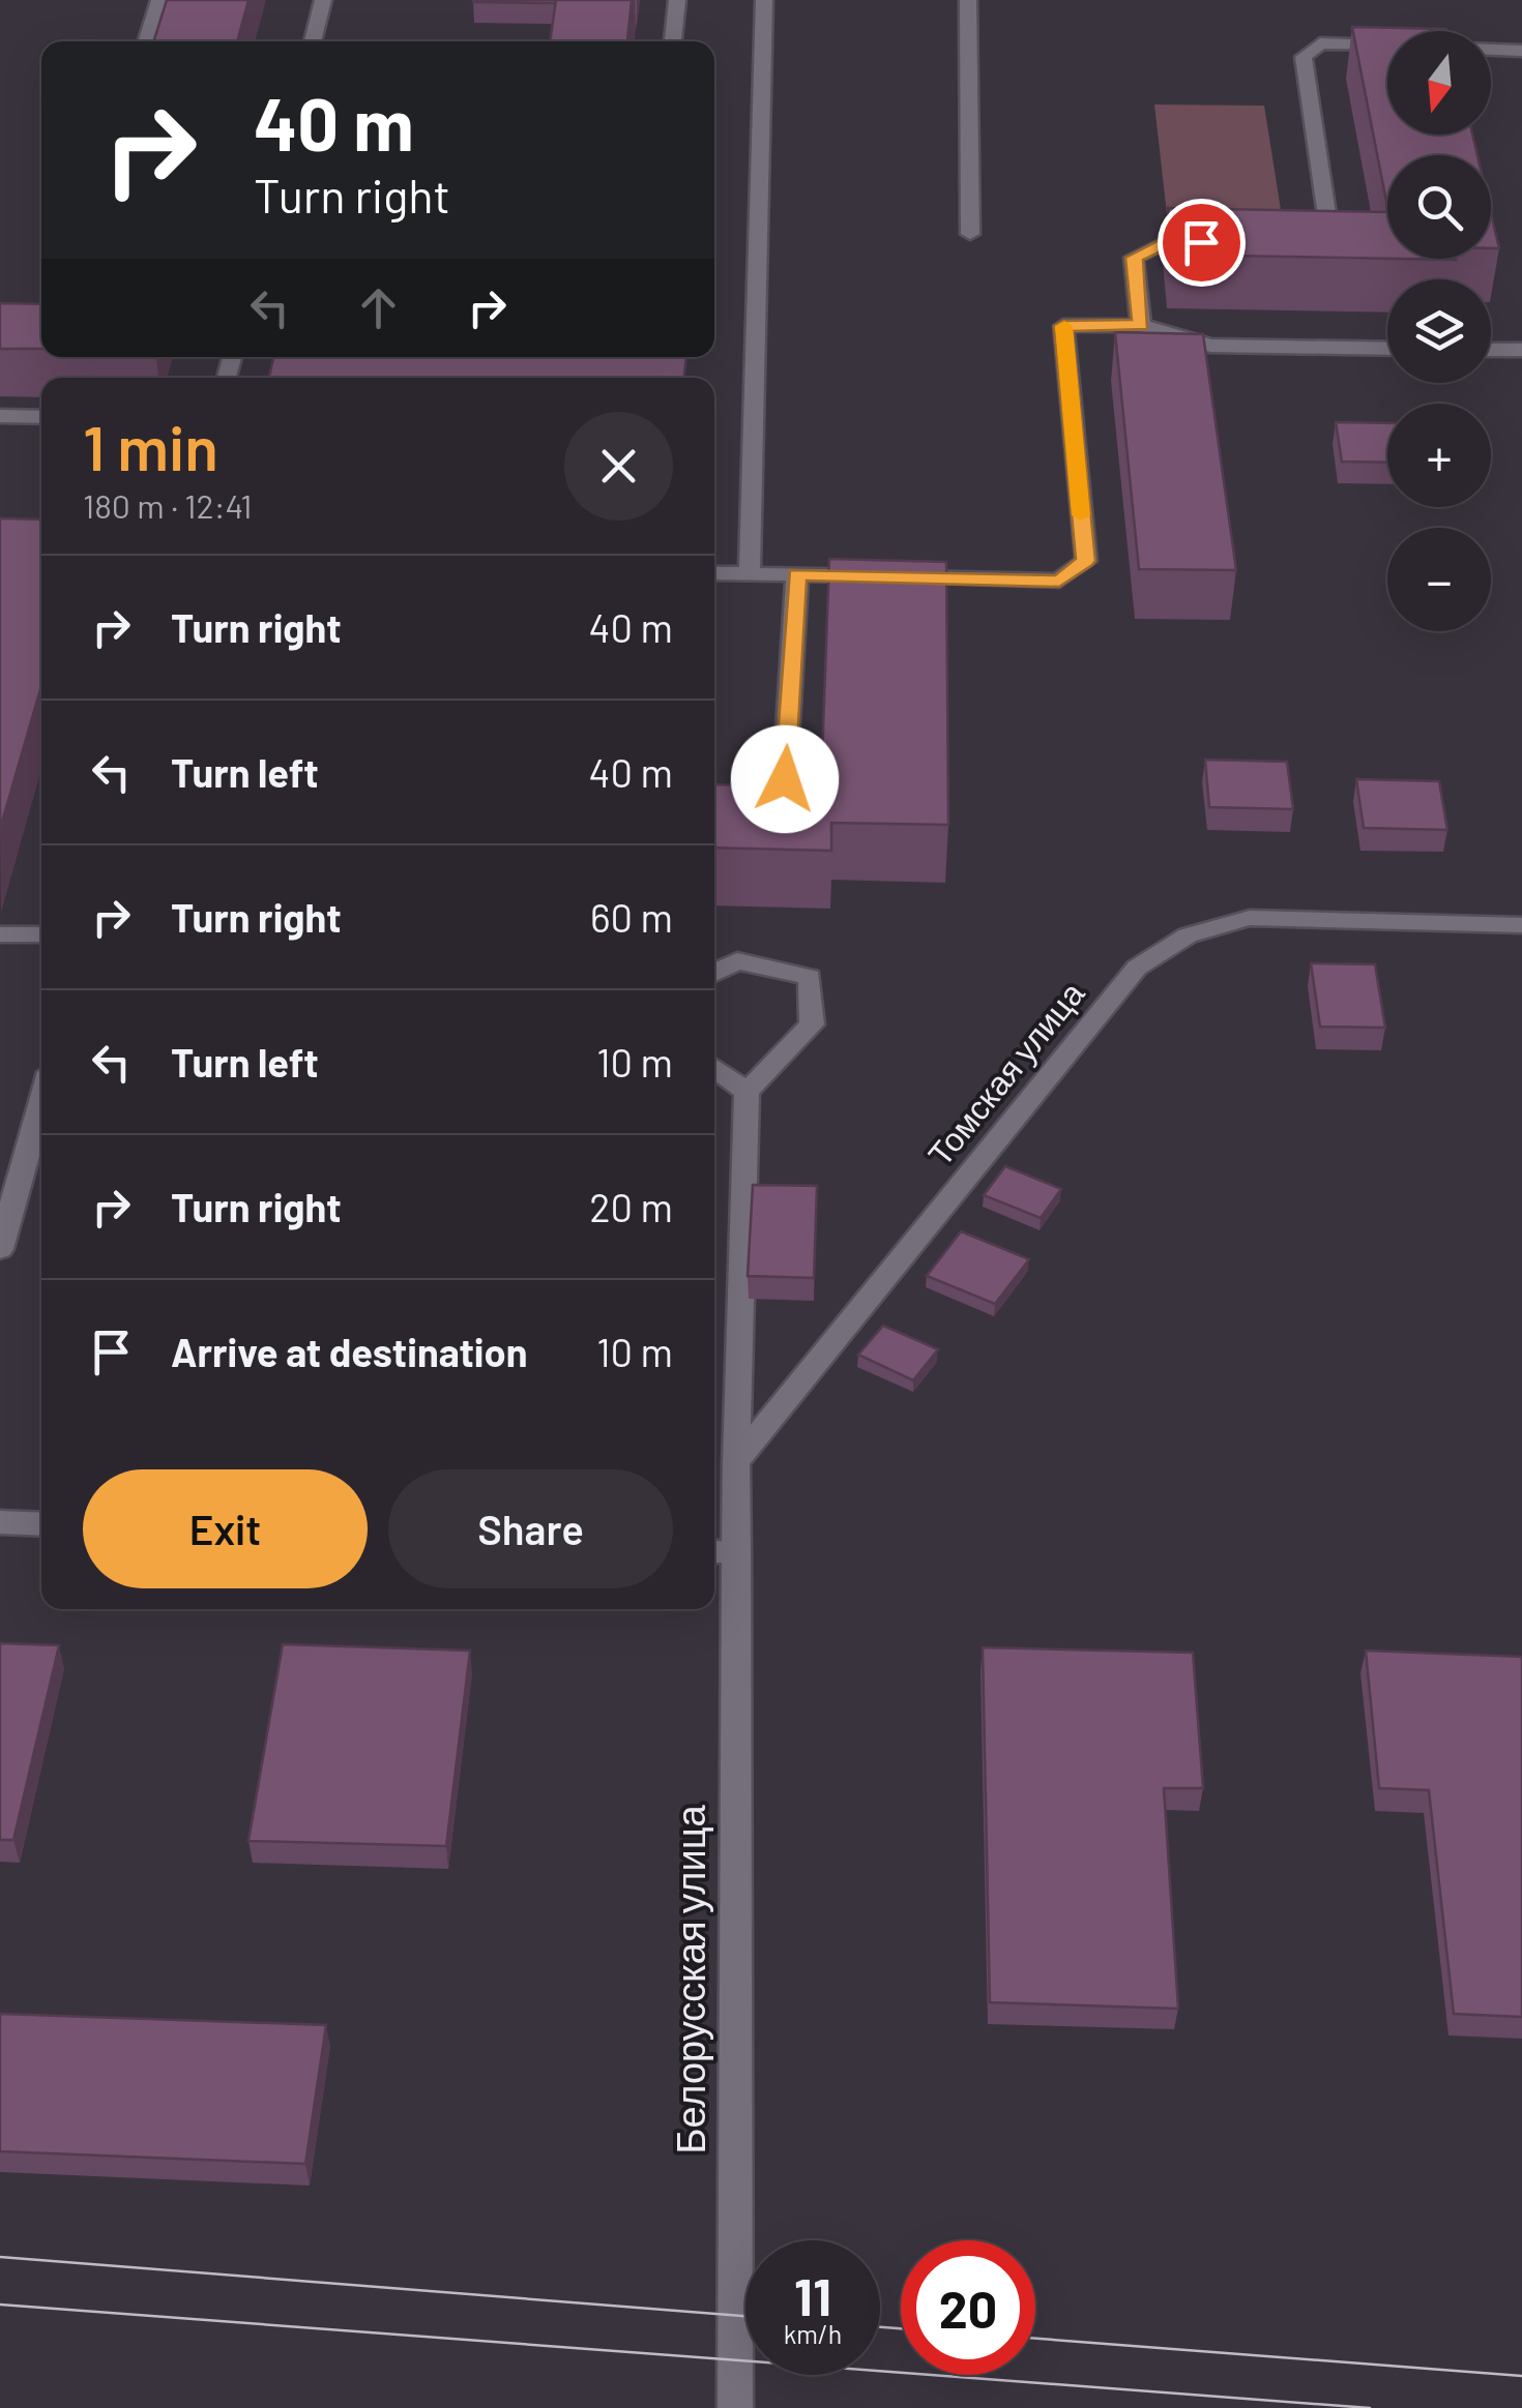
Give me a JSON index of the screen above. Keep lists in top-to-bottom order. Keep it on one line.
{"streets":{"street":["Томская улица","Белорусская улица"]},"north":"bottom","page":{"map_buttons":["+","−"],"turn":["40 m","Turn right"],"heading":["1 min","180 m · 12:41"],"list":[{"name":"Turn right","value":"40 m"},{"name":"Turn left","value":"40 m"},{"name":"Turn right","value":"60 m"},{"name":"Turn left","value":"10 m"},{"name":"Turn right","value":"20 m"},{"name":"Arrive at destination","value":"10 m"}],"buttons":["Exit","Share"],"speed":"11 km/h","limit":"20"}}
